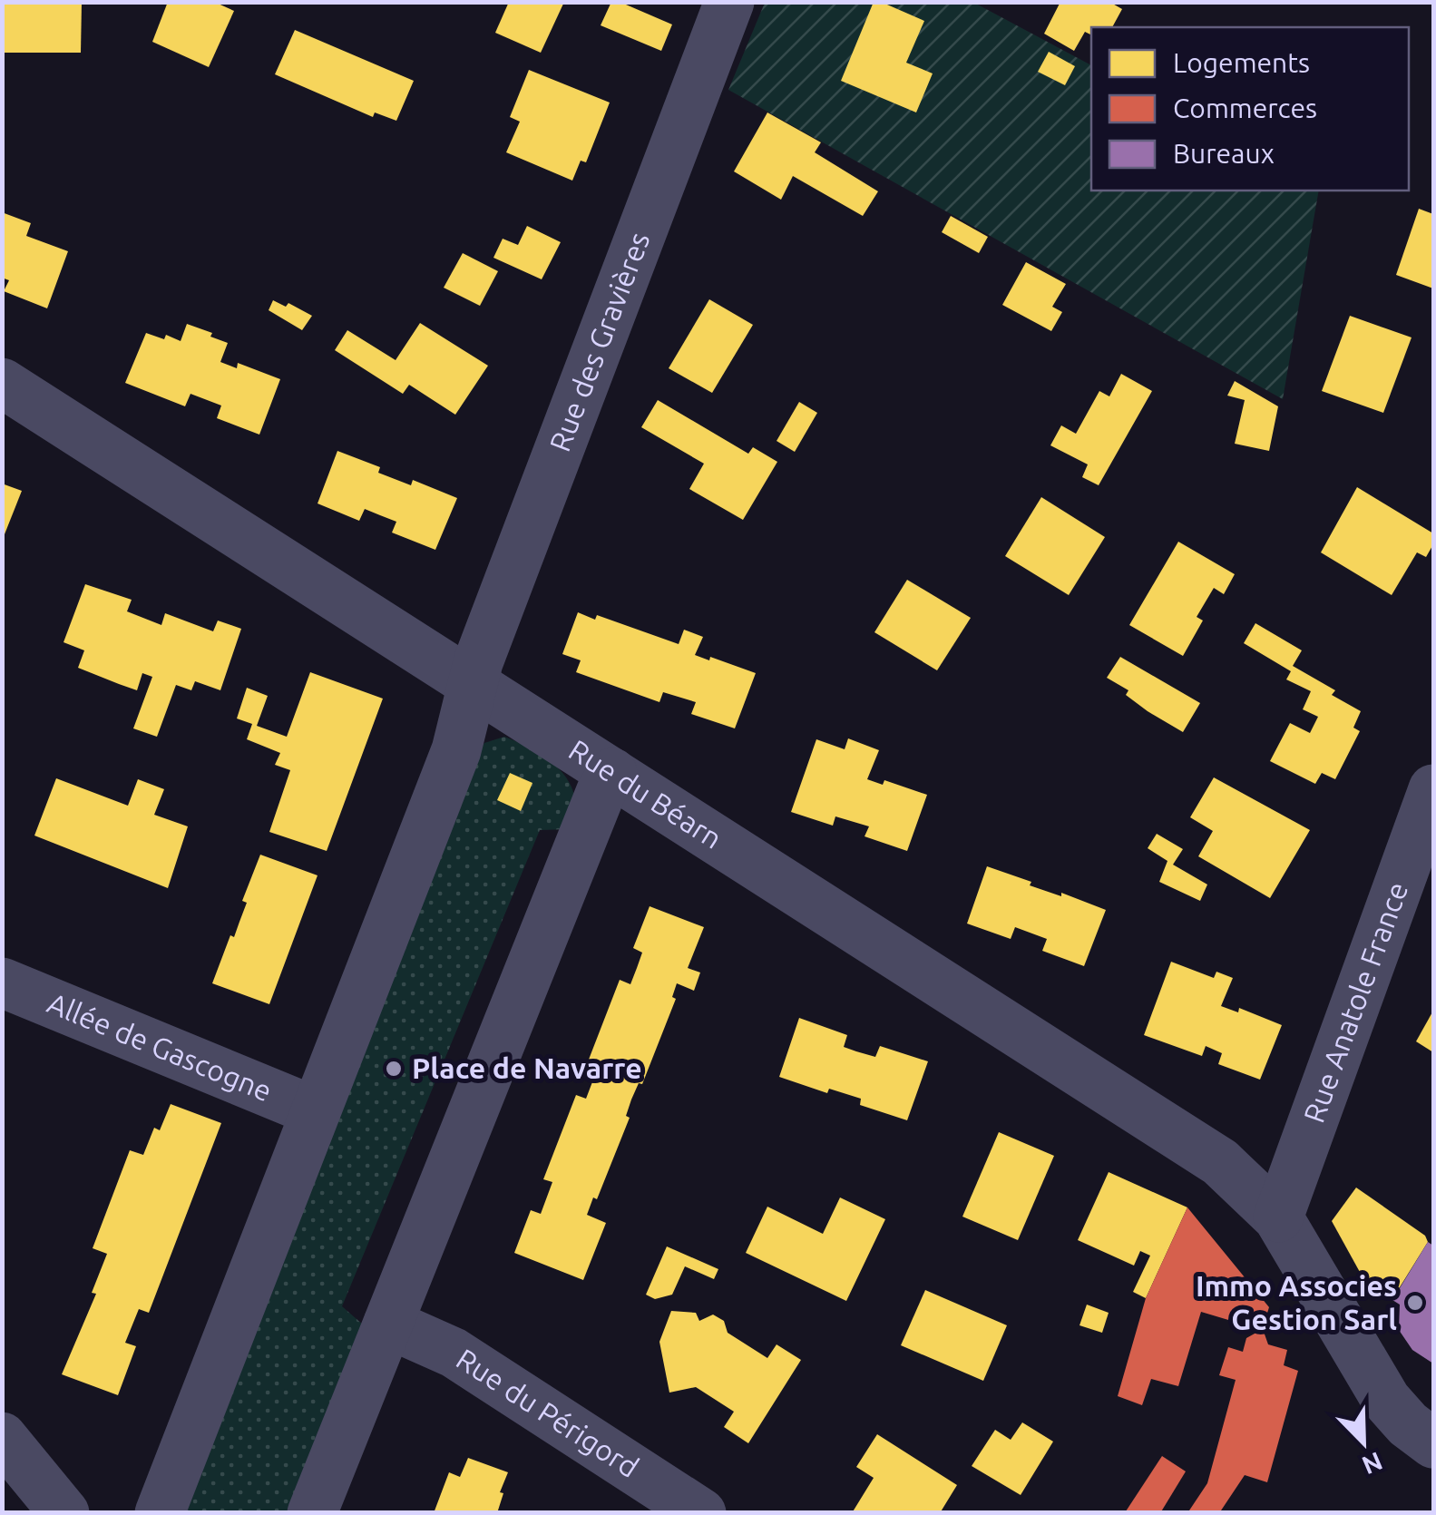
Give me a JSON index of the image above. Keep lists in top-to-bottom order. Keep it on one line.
{"streets":{"street":["Rue des Gravières","Rue du Béarn","Rue Anatole France","Allée de Gascogne","Rue du Périgord"]},"crossings":[["Rue des Gravières","Rue du Béarn"],["Rue du Béarn","Rue Anatole France"]],"places":["Place de Navarre","Immo Associes Gestion Sarl"],"legend":["Logements","Commerces","Bureaux"],"north":"bottom right"}
